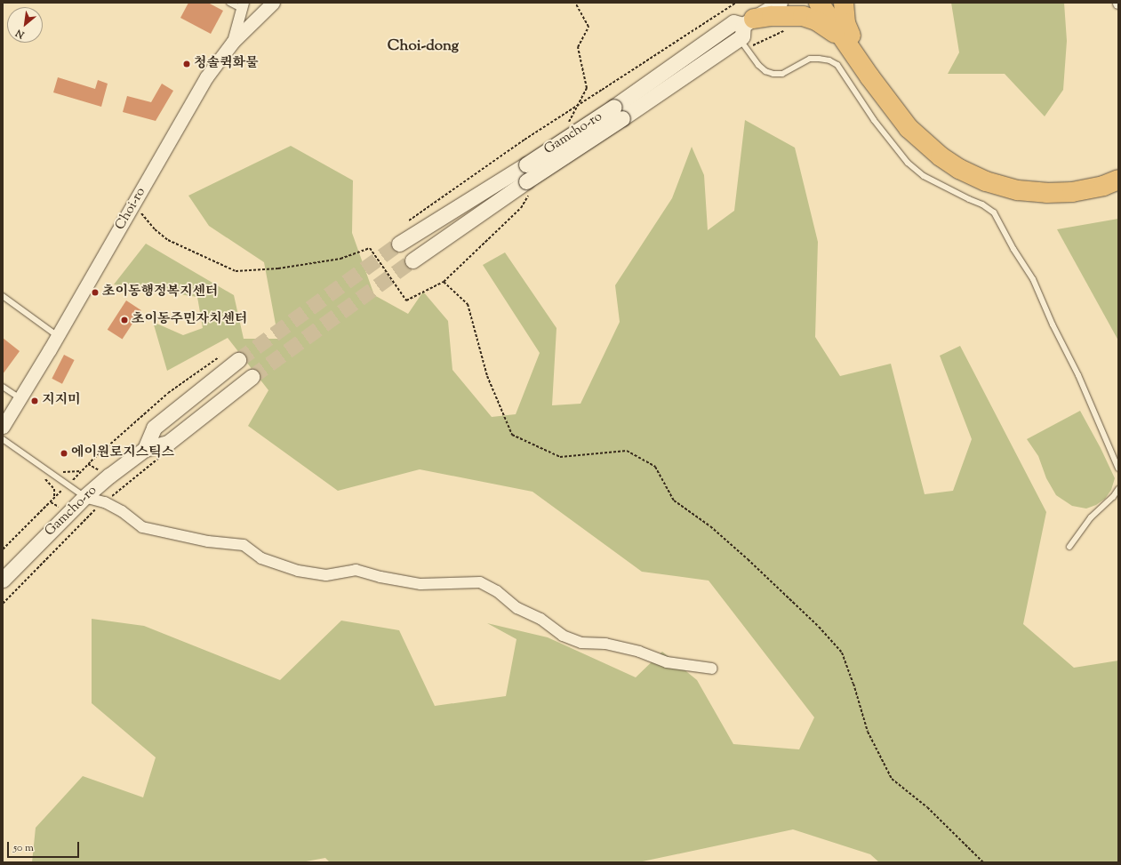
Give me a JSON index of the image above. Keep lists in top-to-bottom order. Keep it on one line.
{"streets":{"main road":["Gamcho-ro"],"street":["Choi-ro"]},"districts":["Choi-dong"],"places":["청솔퀵화물","초이동행정복지센터","초이동주민자치센터","지지미","에이원로지스틱스"],"scale_bar":"50 m","north":"bottom left"}
